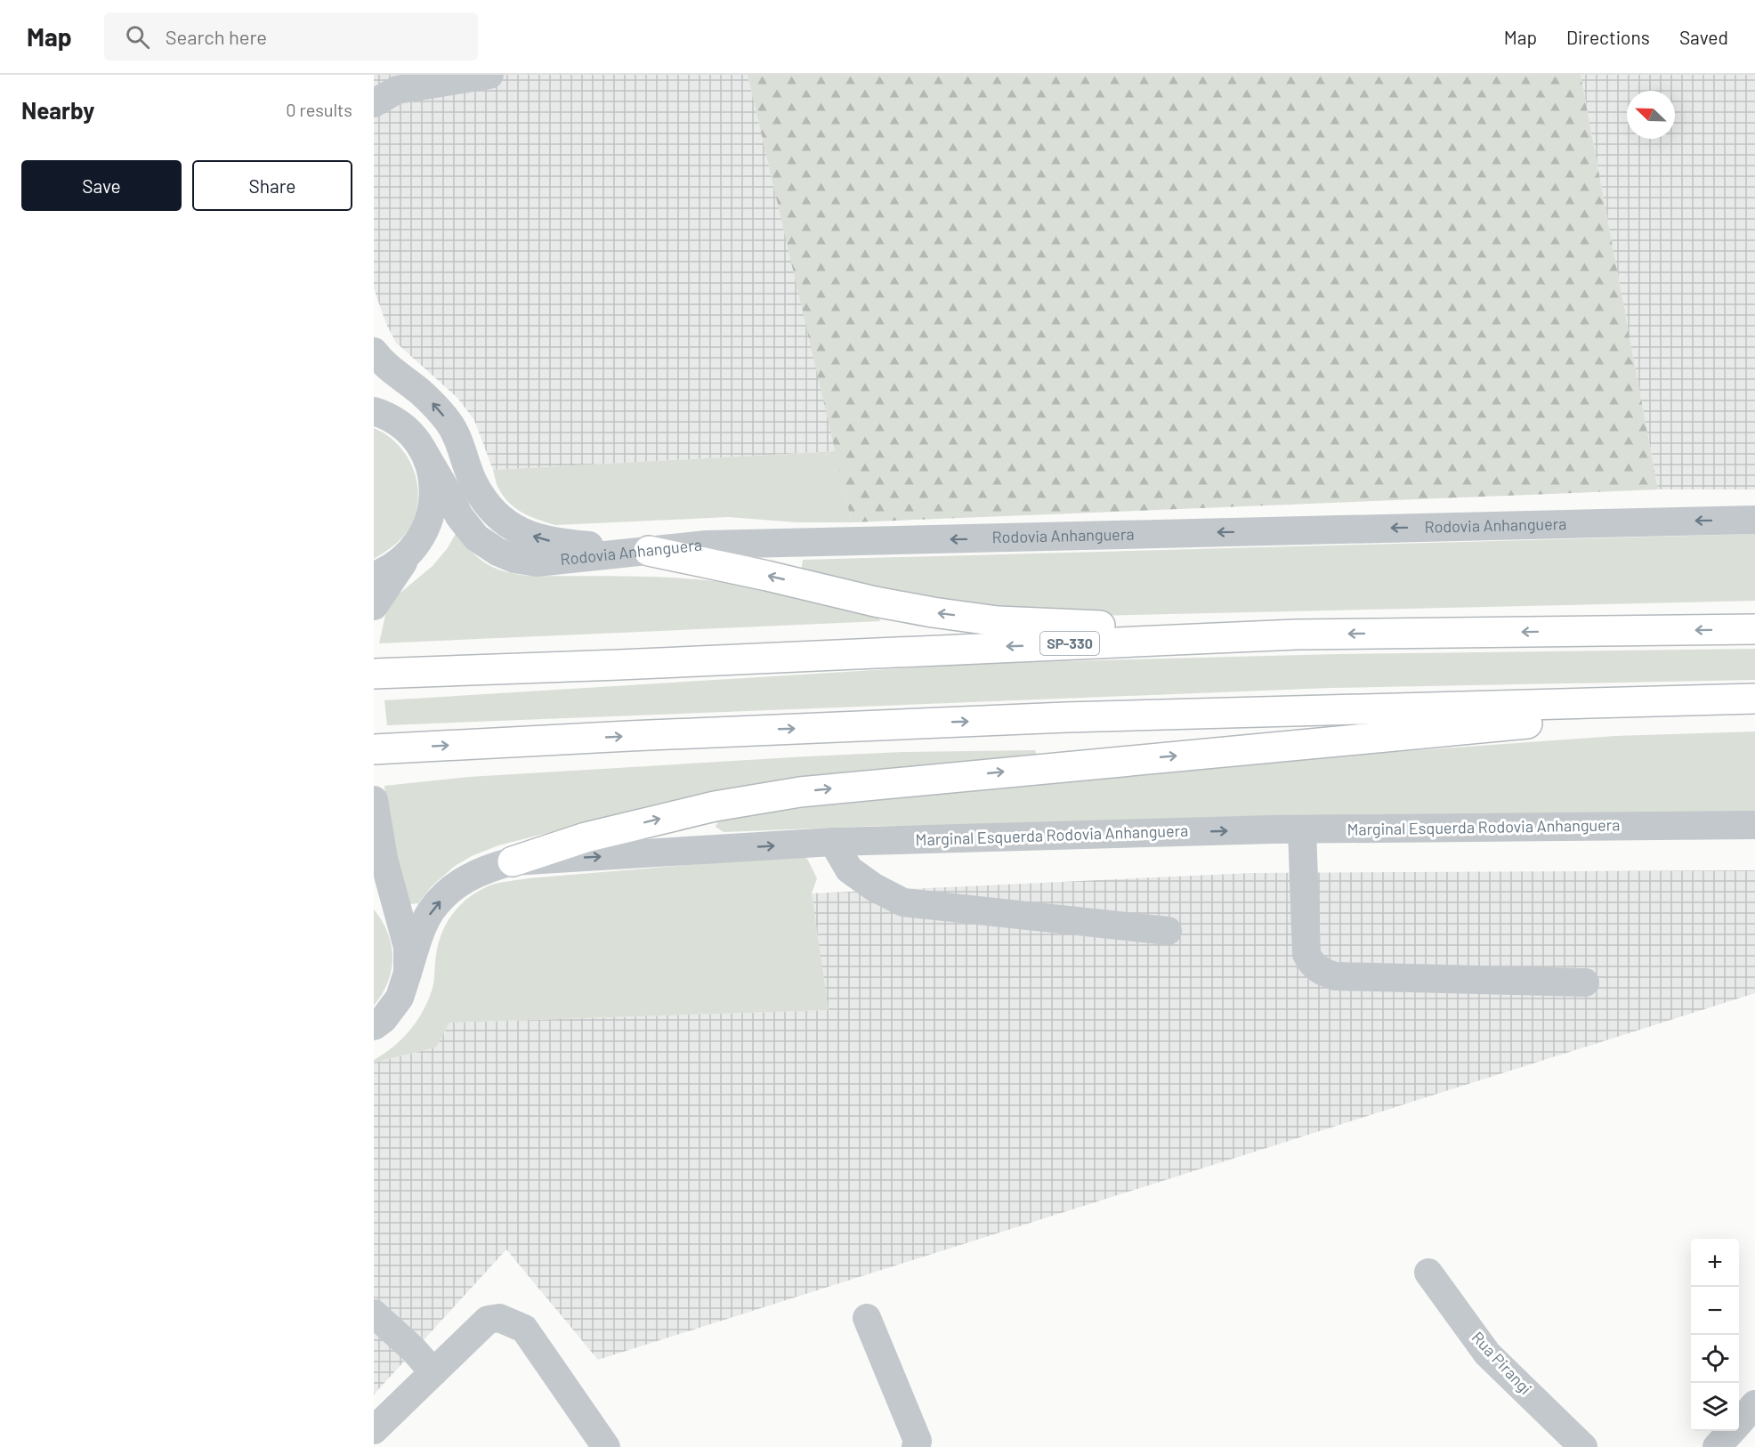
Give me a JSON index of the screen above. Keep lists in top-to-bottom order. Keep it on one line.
{"streets":{"highway":["SP-330"],"street":["Rodovia Anhanguera","Marginal Esquerda Rodovia Anhanguera","Rua Pirangi"]},"one_way":["Rodovia Anhanguera","Marginal Esquerda Rodovia Anhanguera"],"north":"top left","page":{"header":"Map","search":"Search here","nav":["Map","Directions","Saved"],"heading":["Nearby","0 results"],"buttons":["Save","Share"],"map_buttons":["+","−"]}}
